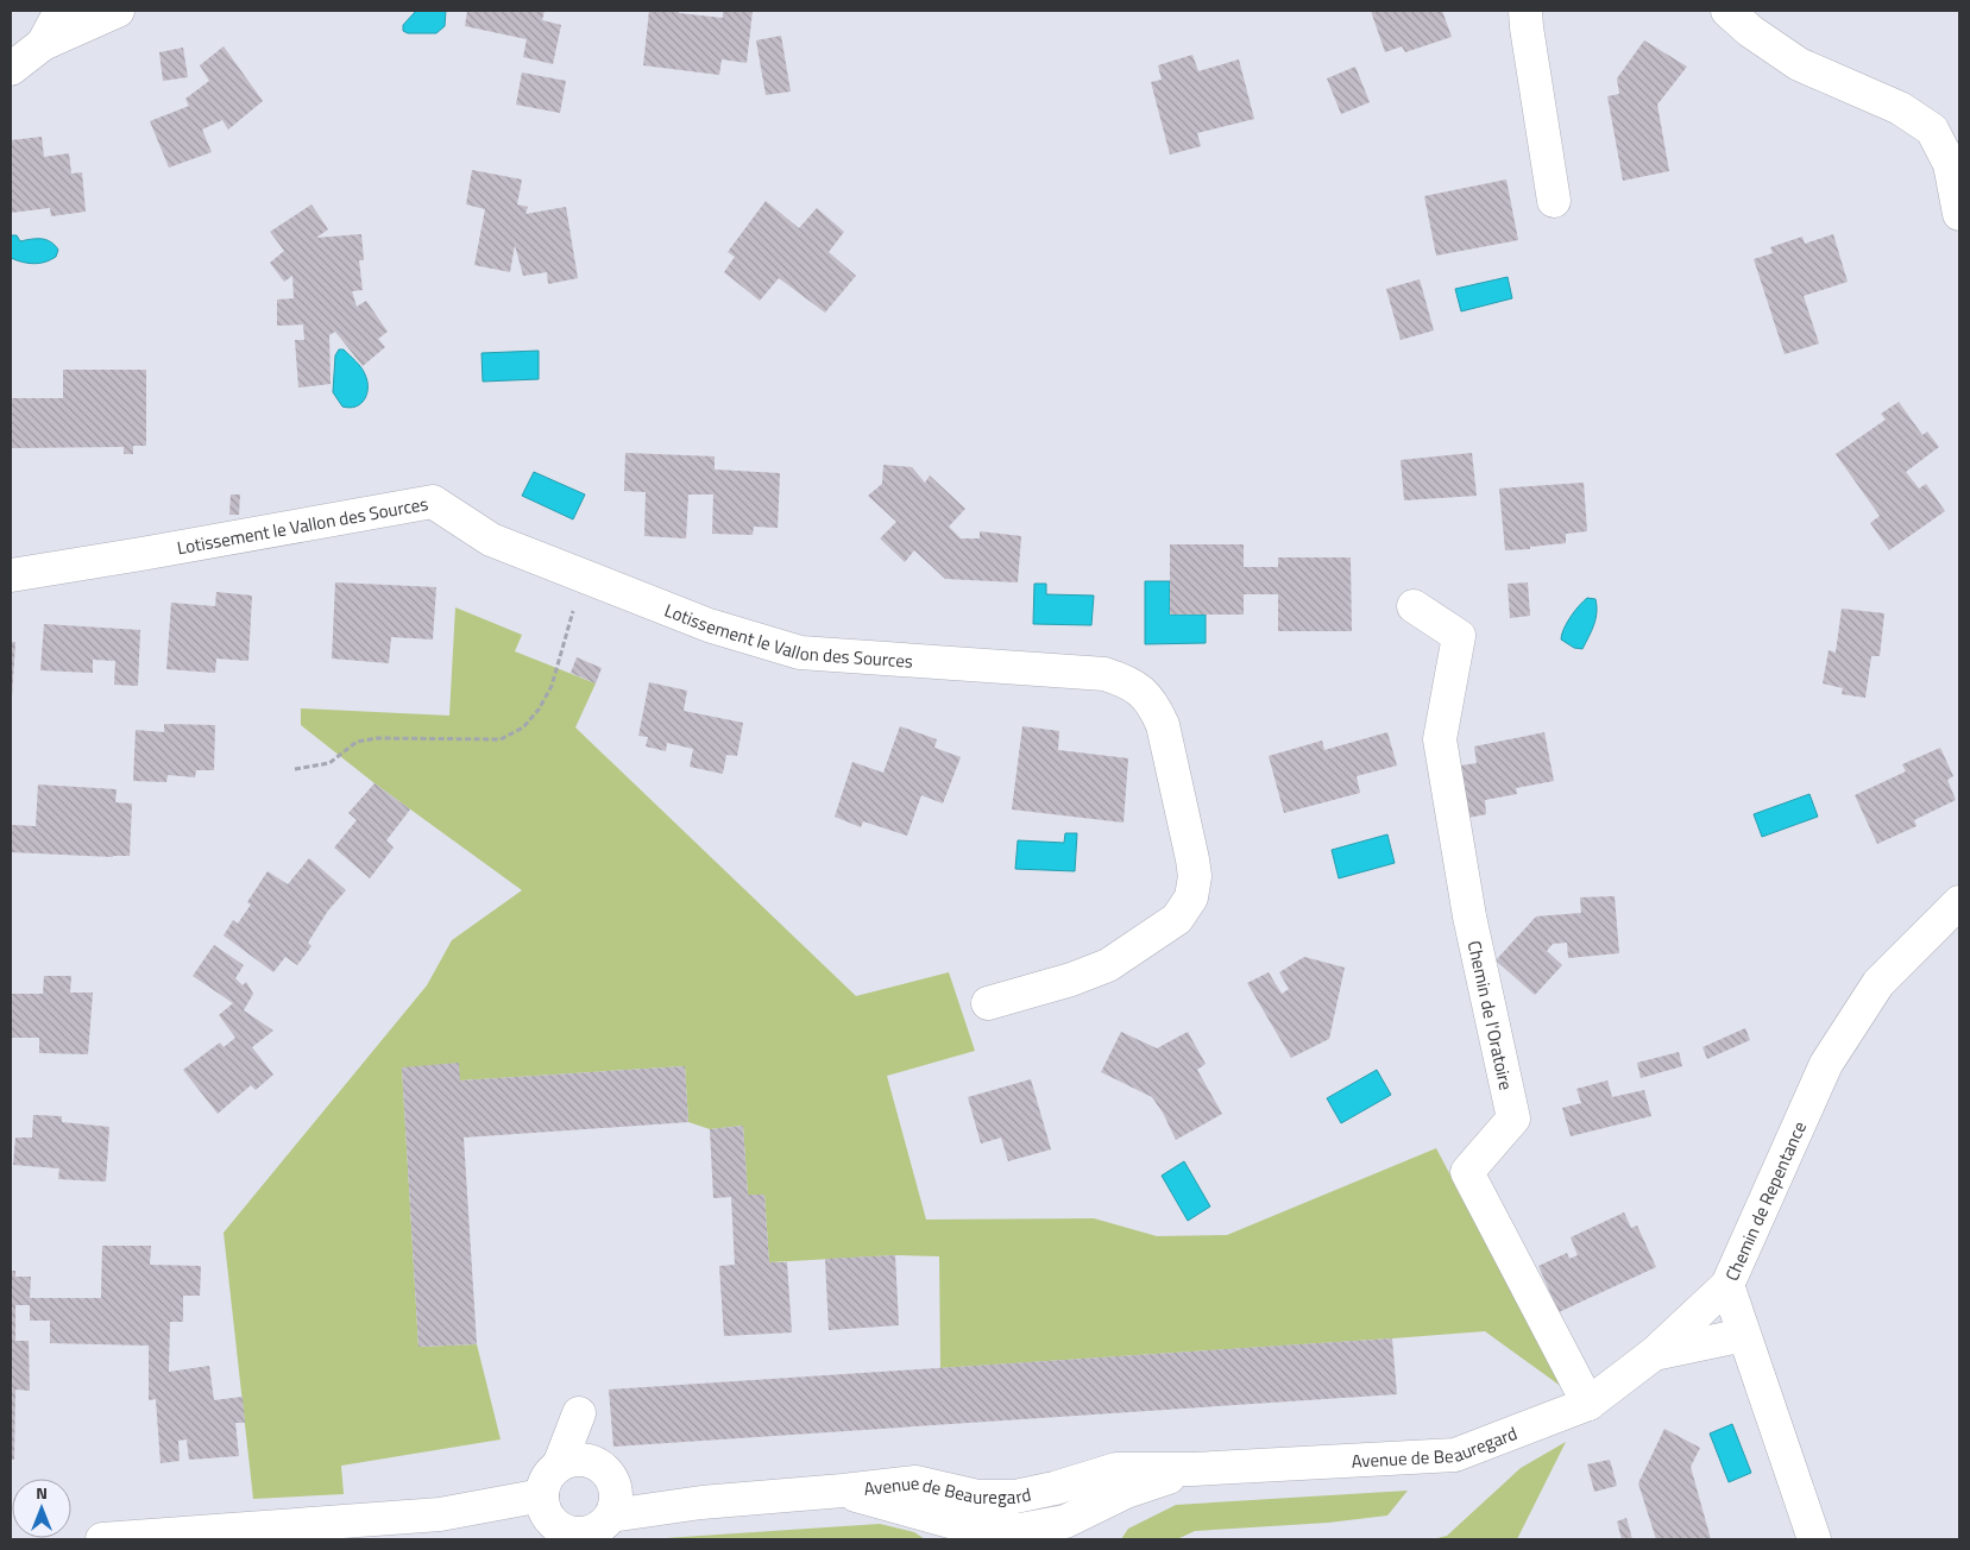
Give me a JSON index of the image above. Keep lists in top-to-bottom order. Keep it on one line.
{"streets":{"street":["Lotissement le Vallon des Sources","Chemin de l'Oratoire","Chemin de Repentance","Avenue de Beauregard"]},"crossings":[["Chemin de l'Oratoire","Avenue de Beauregard"],["Chemin de Repentance","Avenue de Beauregard"]],"north":"top"}
